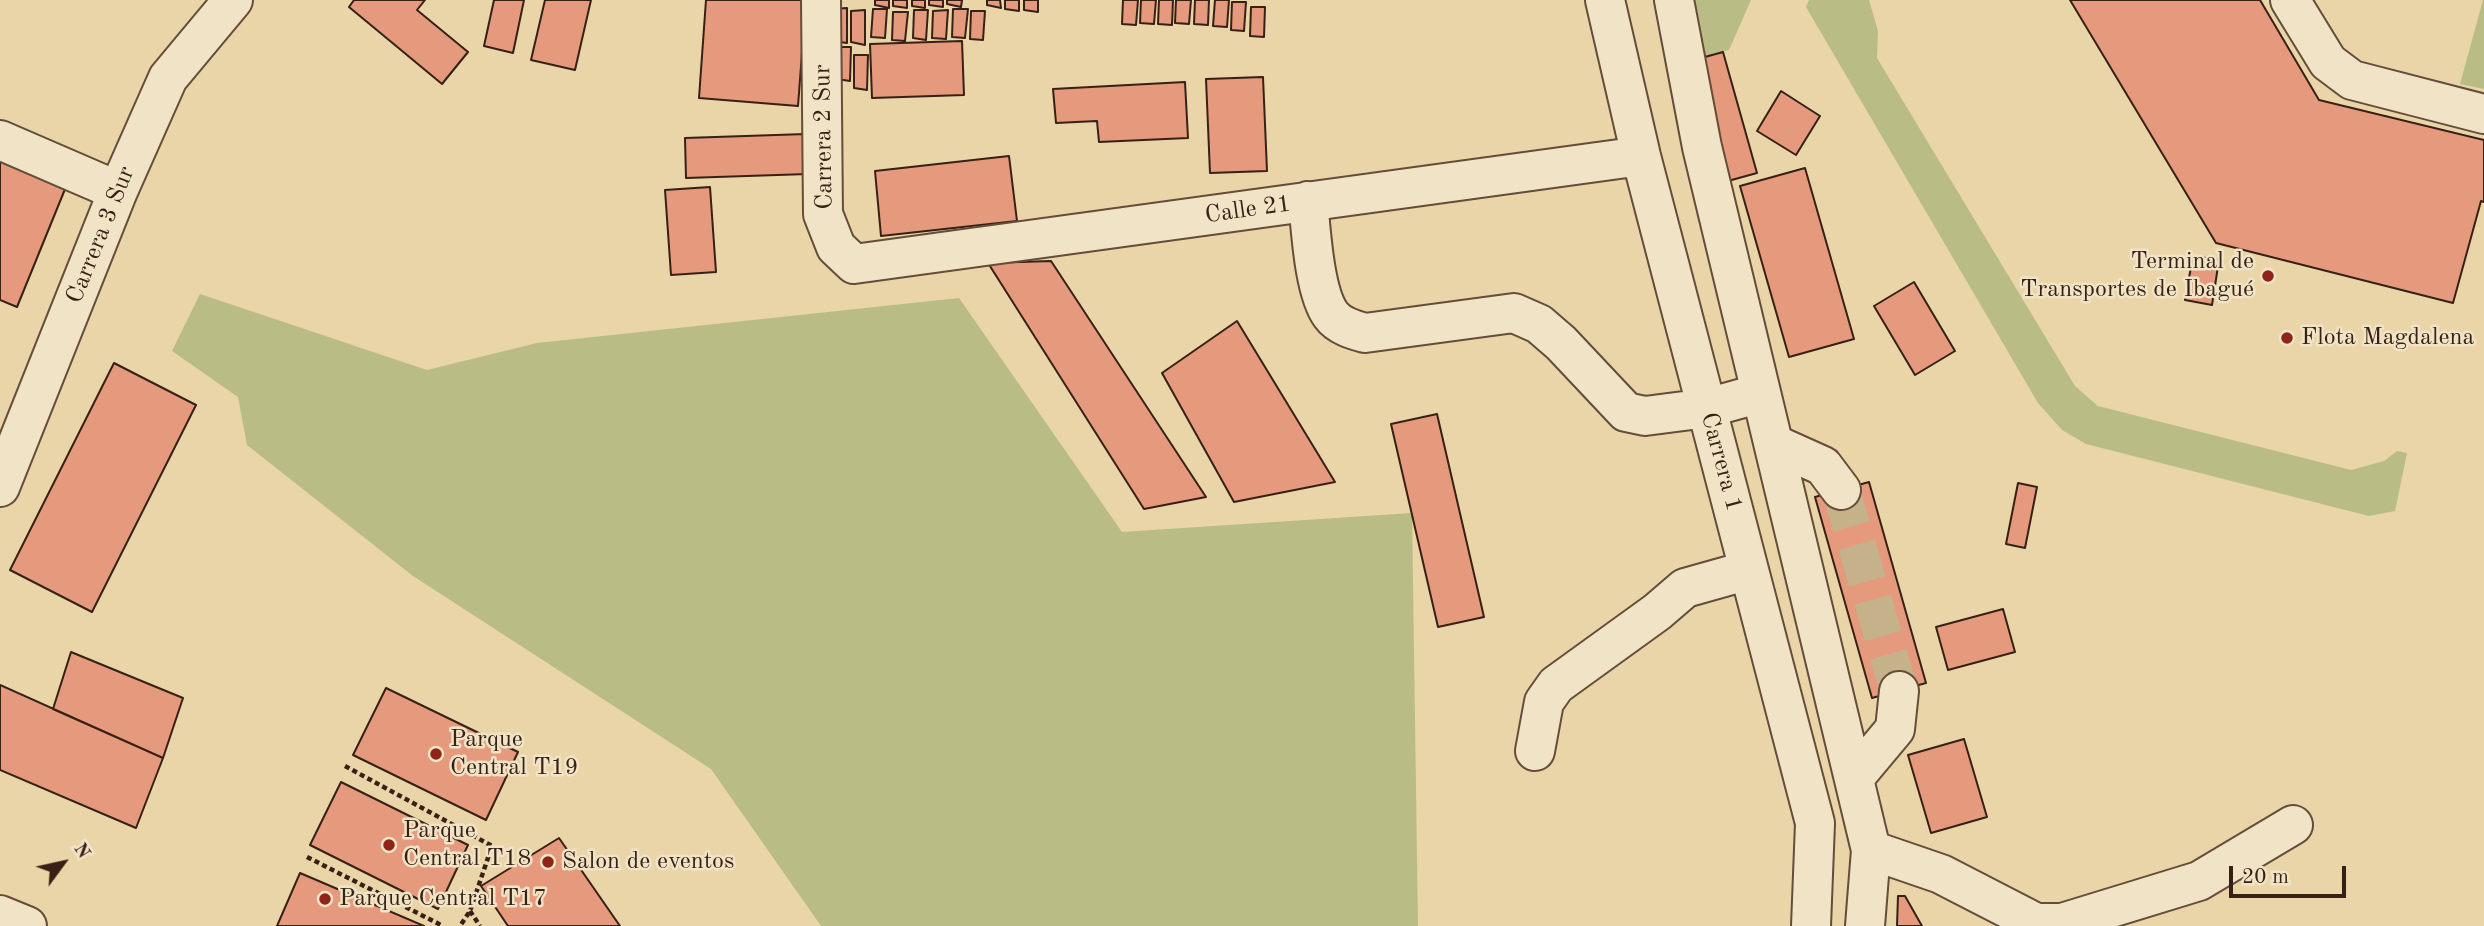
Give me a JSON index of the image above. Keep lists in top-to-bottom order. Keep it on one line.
{"streets":{"street":["Carrera 2 Sur","Calle 21","Carrera 3 Sur","Carrera 1"]},"crossings":[["Carrera 2 Sur","Calle 21"],["Calle 21","Carrera 1"]],"places":["Terminal de Transportes de Ibagué","Flota Magdalena","Parque Central T19","Parque Central T18","Salon de eventos","Parque Central T17"],"scale_bar":"20 m","north":"top right"}
